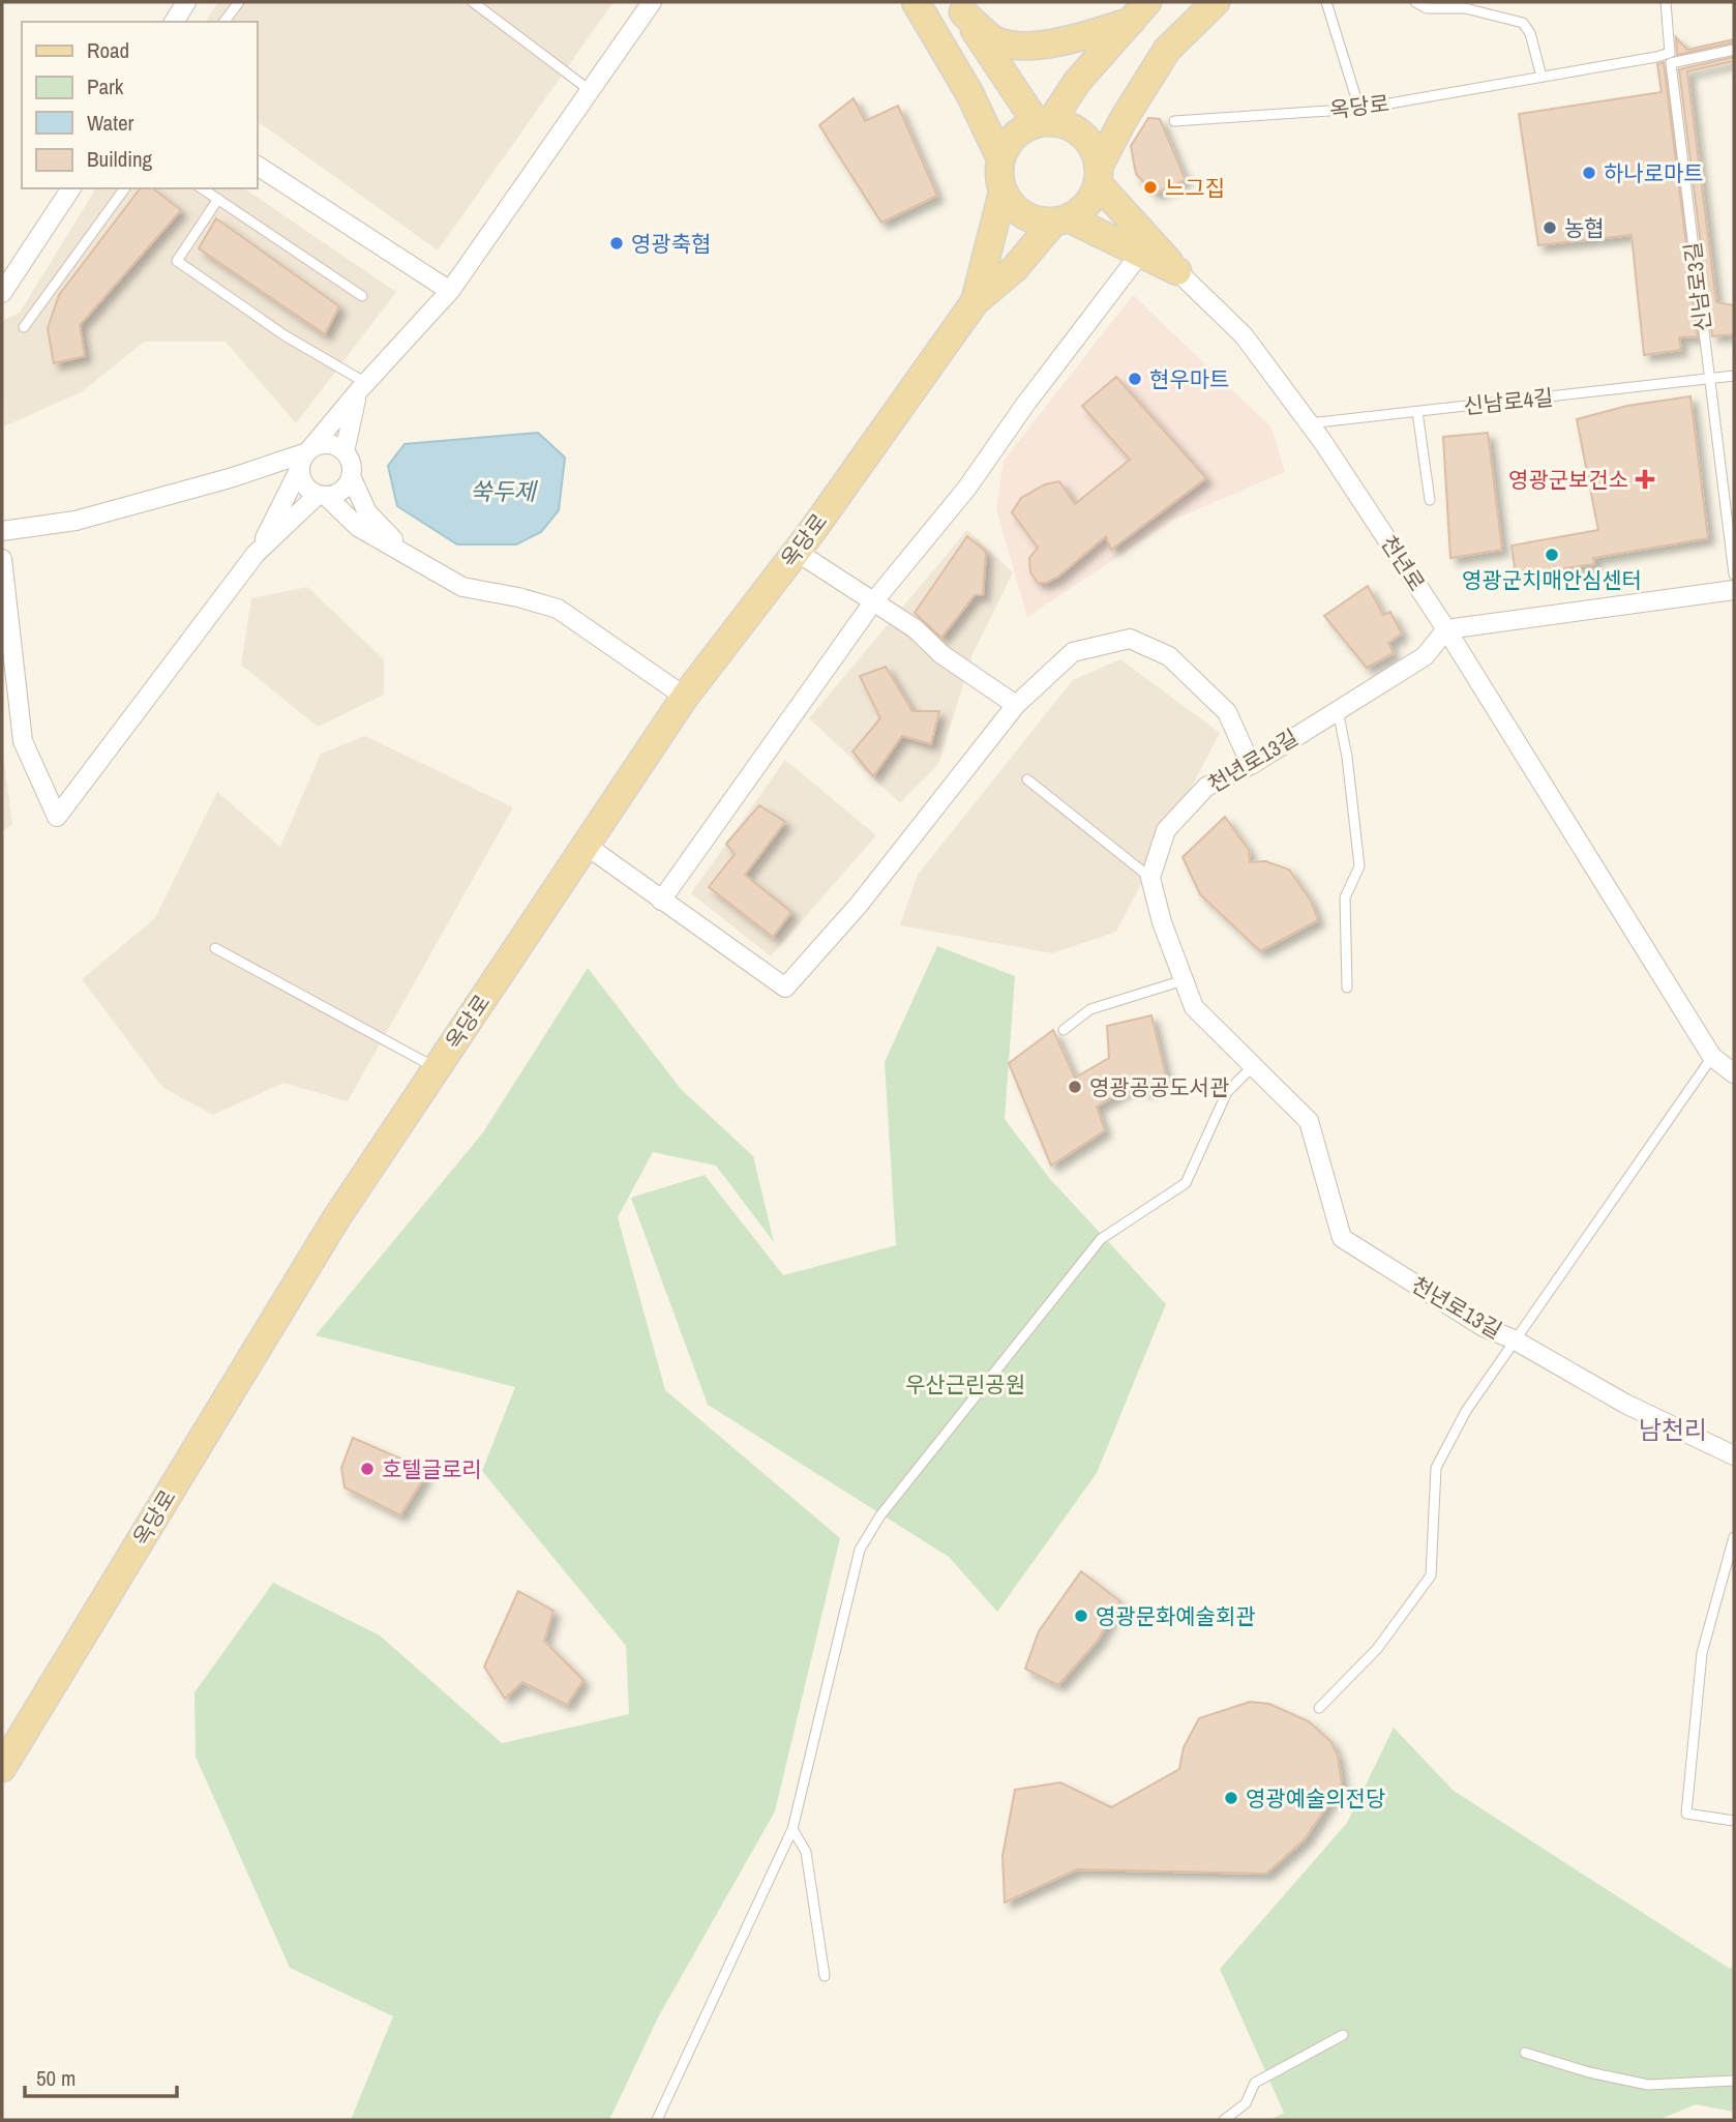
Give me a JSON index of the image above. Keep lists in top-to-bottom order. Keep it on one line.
{"streets":{"main road":["옥당로"],"street":["천년로","천년로13길"],"lane":["신남로3길","신남로4길"]},"crossings":[["옥당로","신남로3길"],["신남로3길","신남로4길"],["신남로4길","천년로"],["천년로","천년로13길"]],"districts":["남천리"],"water":["쑥두제"],"parks":["우산근린공원"],"places":{"other":["하나로마트","느그집","농협","영광축협","현우마트","영광군치매안심센터","영광공공도서관","호텔글로리","영광문화예술회관","영광예술의전당"],"health":["영광군보건소"]},"legend":["Road","Park","Water","Building"],"scale_bar":"50 m"}
